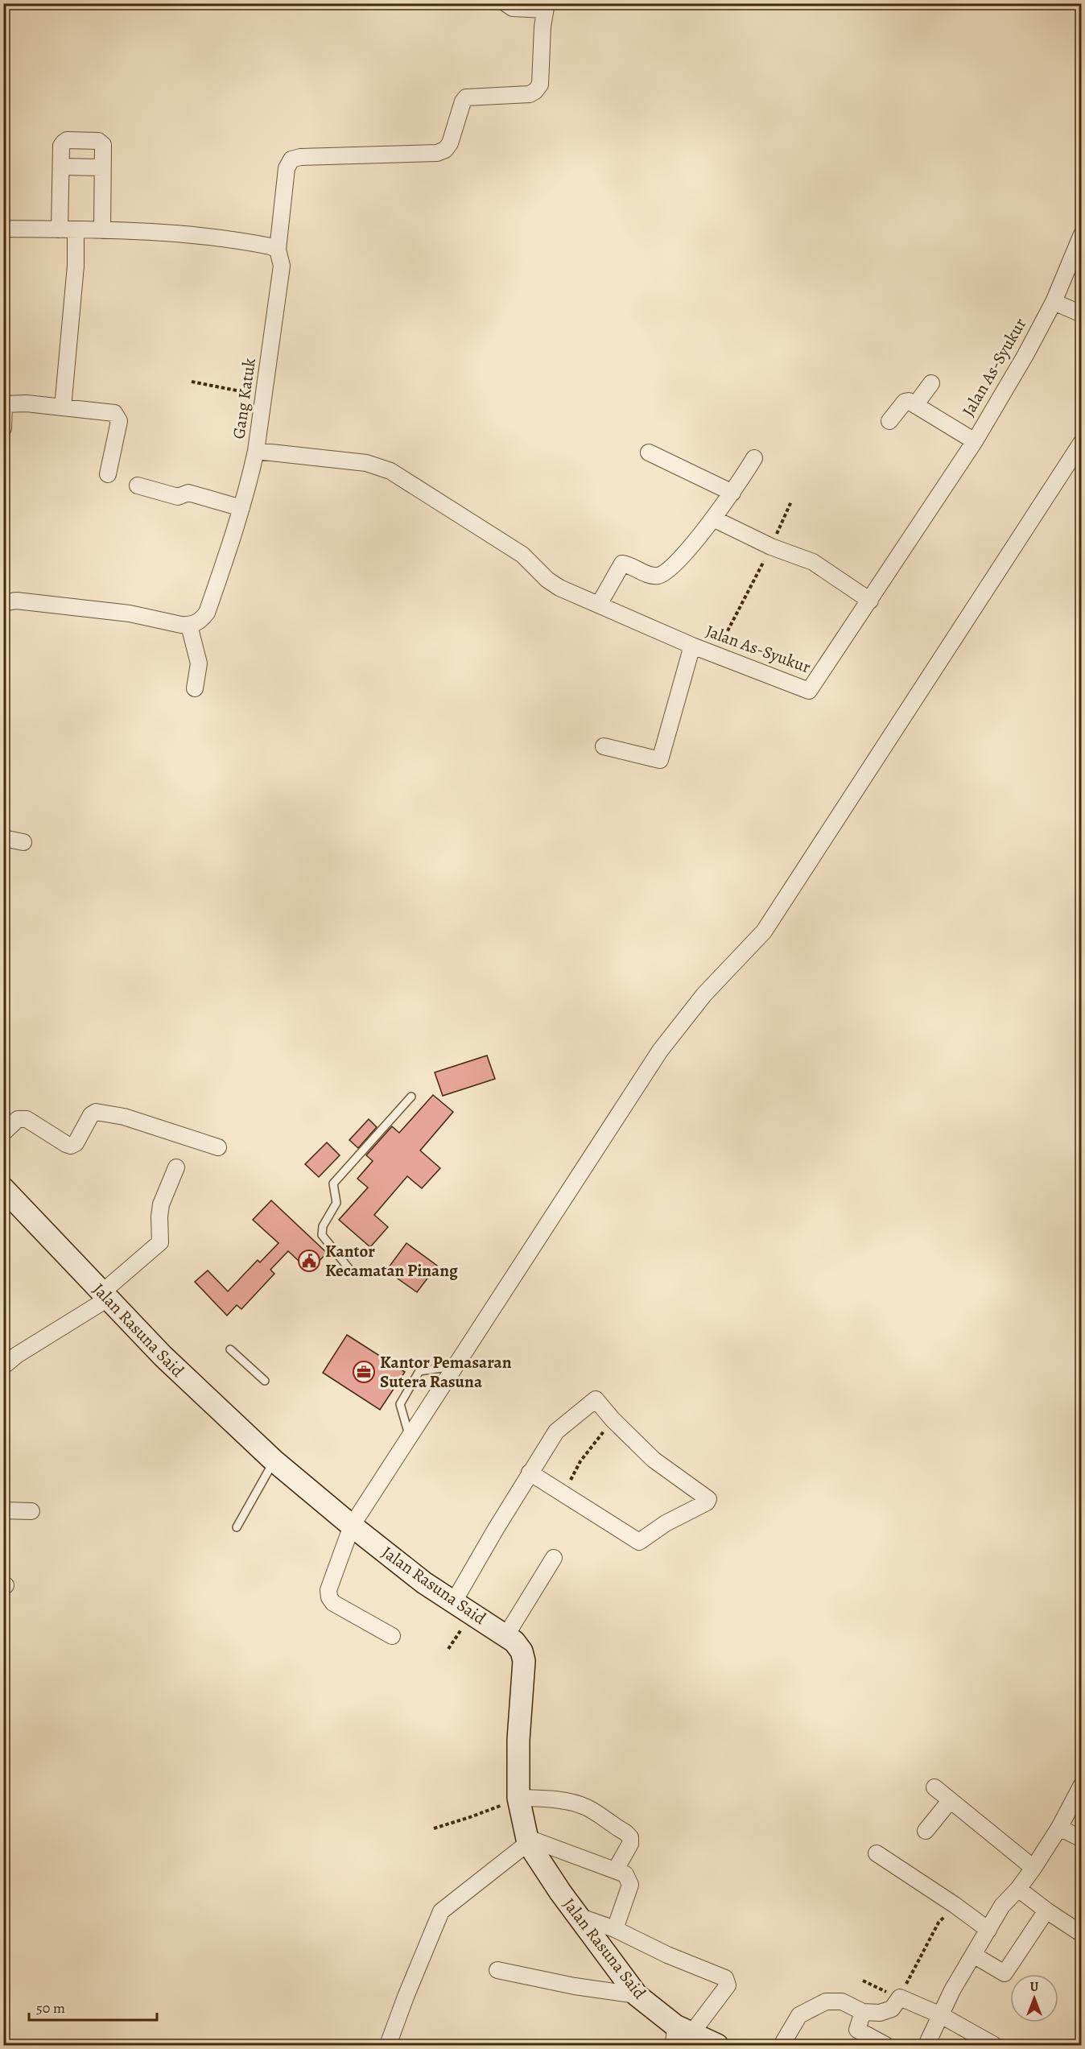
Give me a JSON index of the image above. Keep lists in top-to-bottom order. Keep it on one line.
{"streets":{"main road":["Jalan Rasuna Said"],"street":["Jalan As-Syukur","Gang Katuk"]},"crossings":[["Jalan As-Syukur","Gang Katuk"]],"places":{"public building":["Kantor Kecamatan Pinang"],"office":["Kantor Pemasaran Sutera Rasuna"]},"scale_bar":"50 m","north":"top"}
